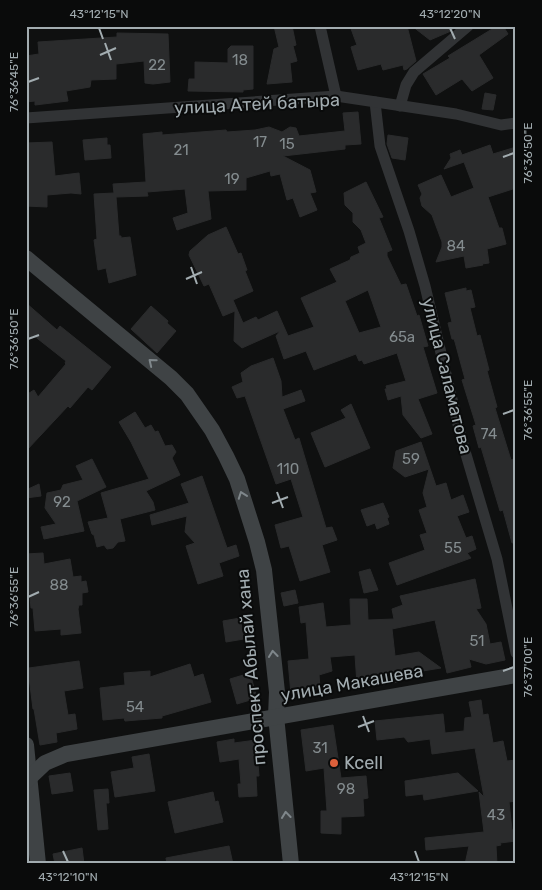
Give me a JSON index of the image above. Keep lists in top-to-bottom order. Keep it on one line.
{"streets":{"main road":["проспект Абылай хана","улица Макашева"],"street":["улица Атей батыра","улица Саламатова"]},"crossings":[["улица Атей батыра","улица Саламатова"],["проспект Абылай хана","улица Макашева"]],"one_way":["проспект Абылай хана"],"places":["Kcell"],"house_numbers":["18","22","17","15","21","19","84","65а","74","59","110","92","55","88","51","54","31","98","43"],"coordinates":["43°12'15\"N","43°12'20\"N","76°36'45\"E","76°36'50\"E","76°36'55\"E","76°37'00\"E","43°12'10\"N"]}
